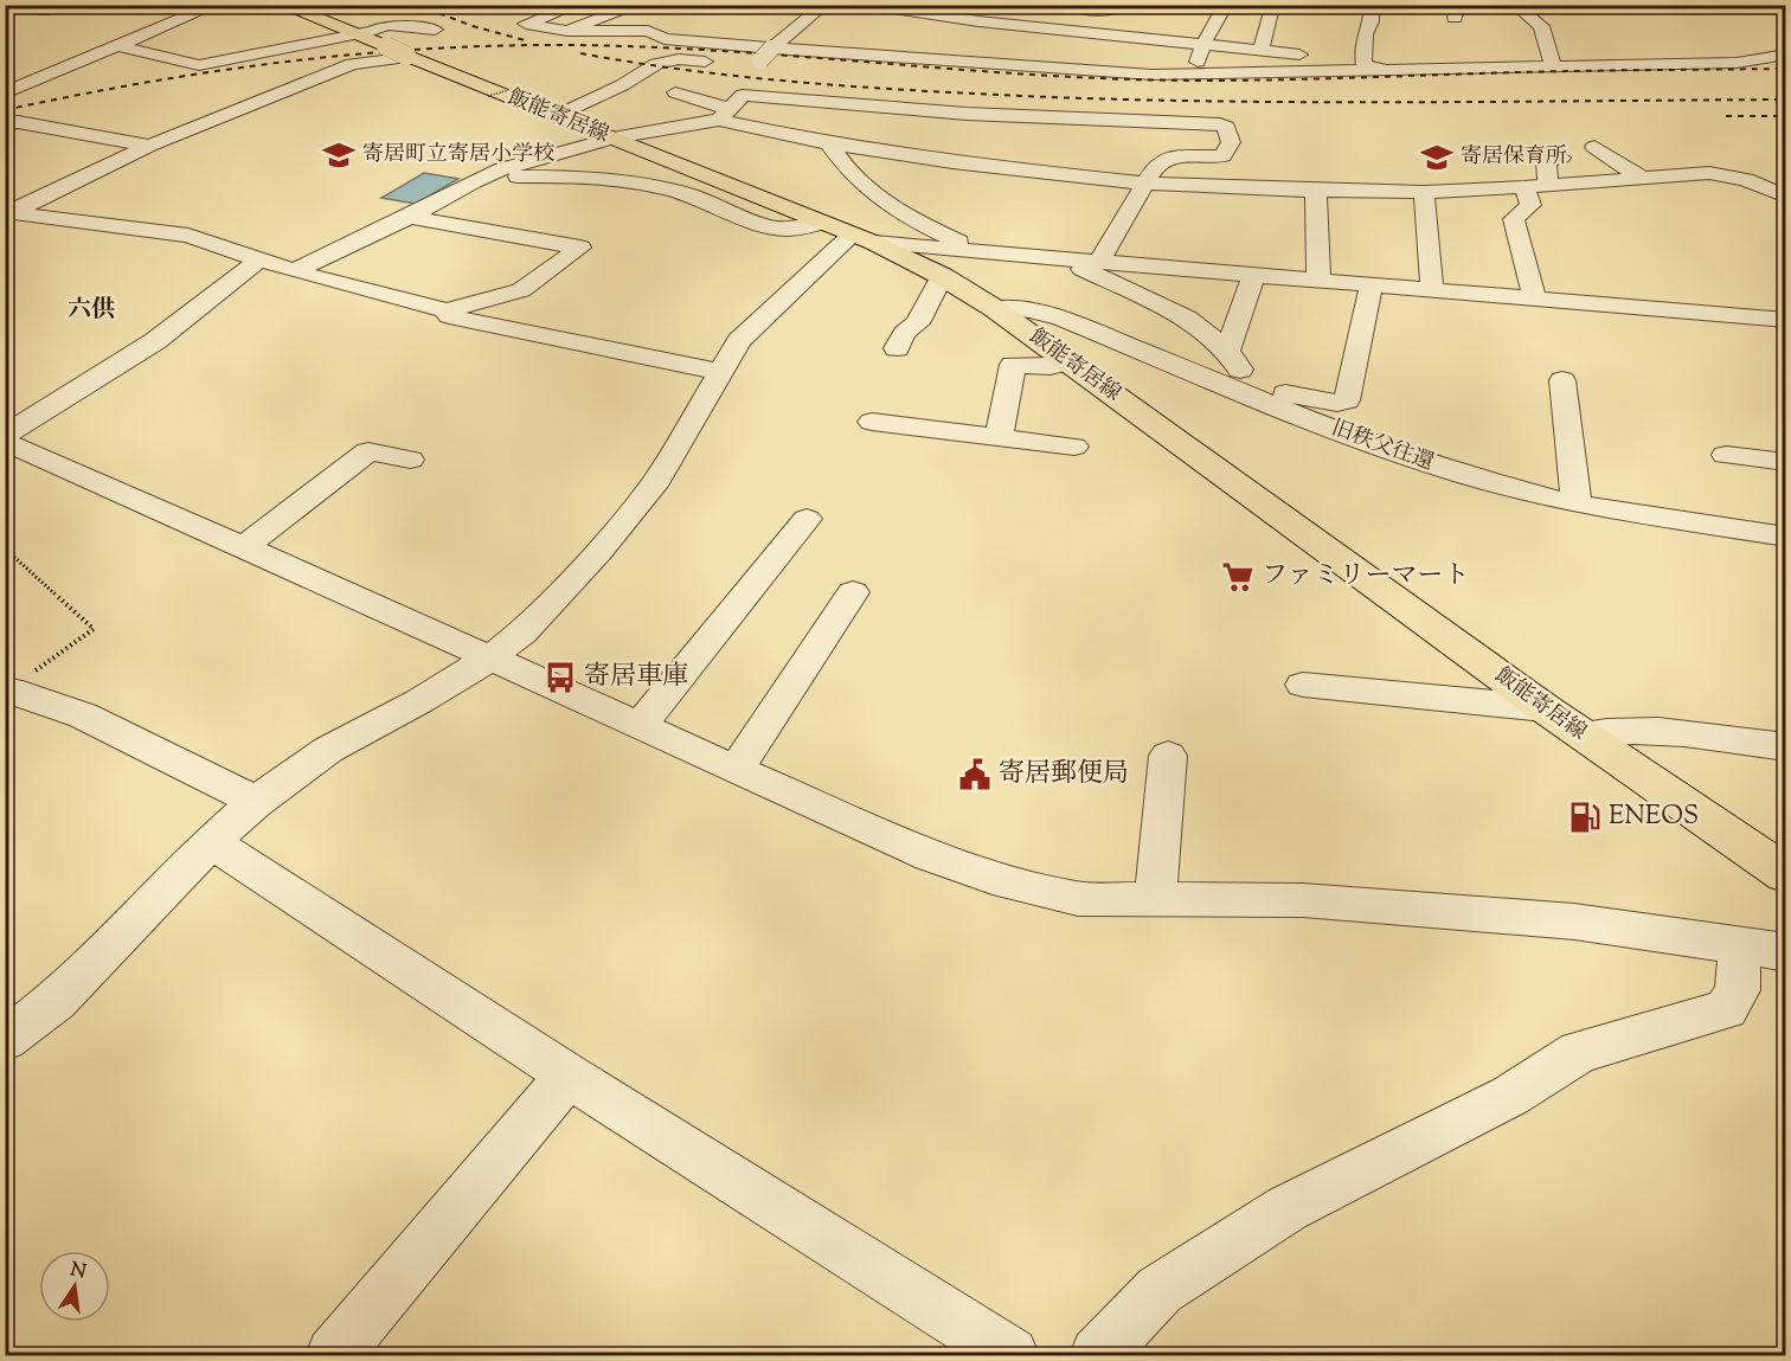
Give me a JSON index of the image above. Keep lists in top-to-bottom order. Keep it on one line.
{"streets":{"main road":["飯能寄居線"],"street":["旧秩父往還"]},"crossings":[["飯能寄居線","旧秩父往還"]],"districts":["六供"],"places":{"school or university":["寄居町立寄居小学校","寄居保育所"],"supermarket":["ファミリーマート"],"bus stop":["寄居車庫"],"public building":["寄居郵便局"],"fuel station":["ENEOS"]},"north":"top"}
